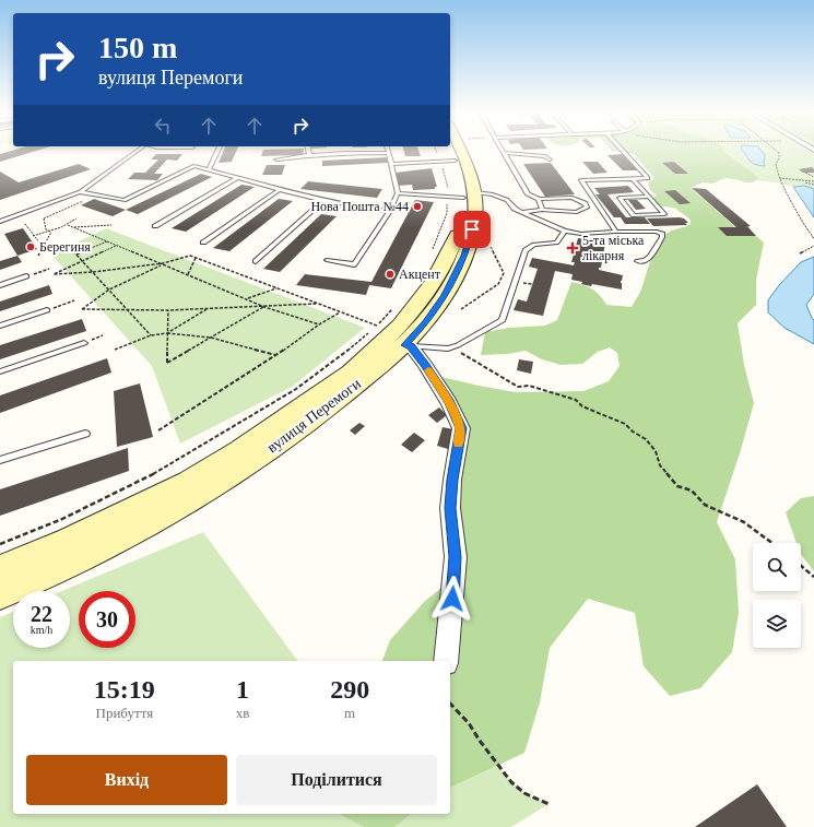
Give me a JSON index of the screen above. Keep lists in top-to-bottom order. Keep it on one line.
{"streets":{"main road":["вулиця Перемоги"]},"places":{"other":["Нова Пошта №44","Берегиня","Акцент"],"health":["5-та міська лікарня"]},"page":{"turn":["150 m","вулиця Перемоги"],"speed":"22 km/h","limit":"30","eta":["15:19","Прибуття","1","хв","290","m"],"buttons":["Вихід","Поділитися"]}}
